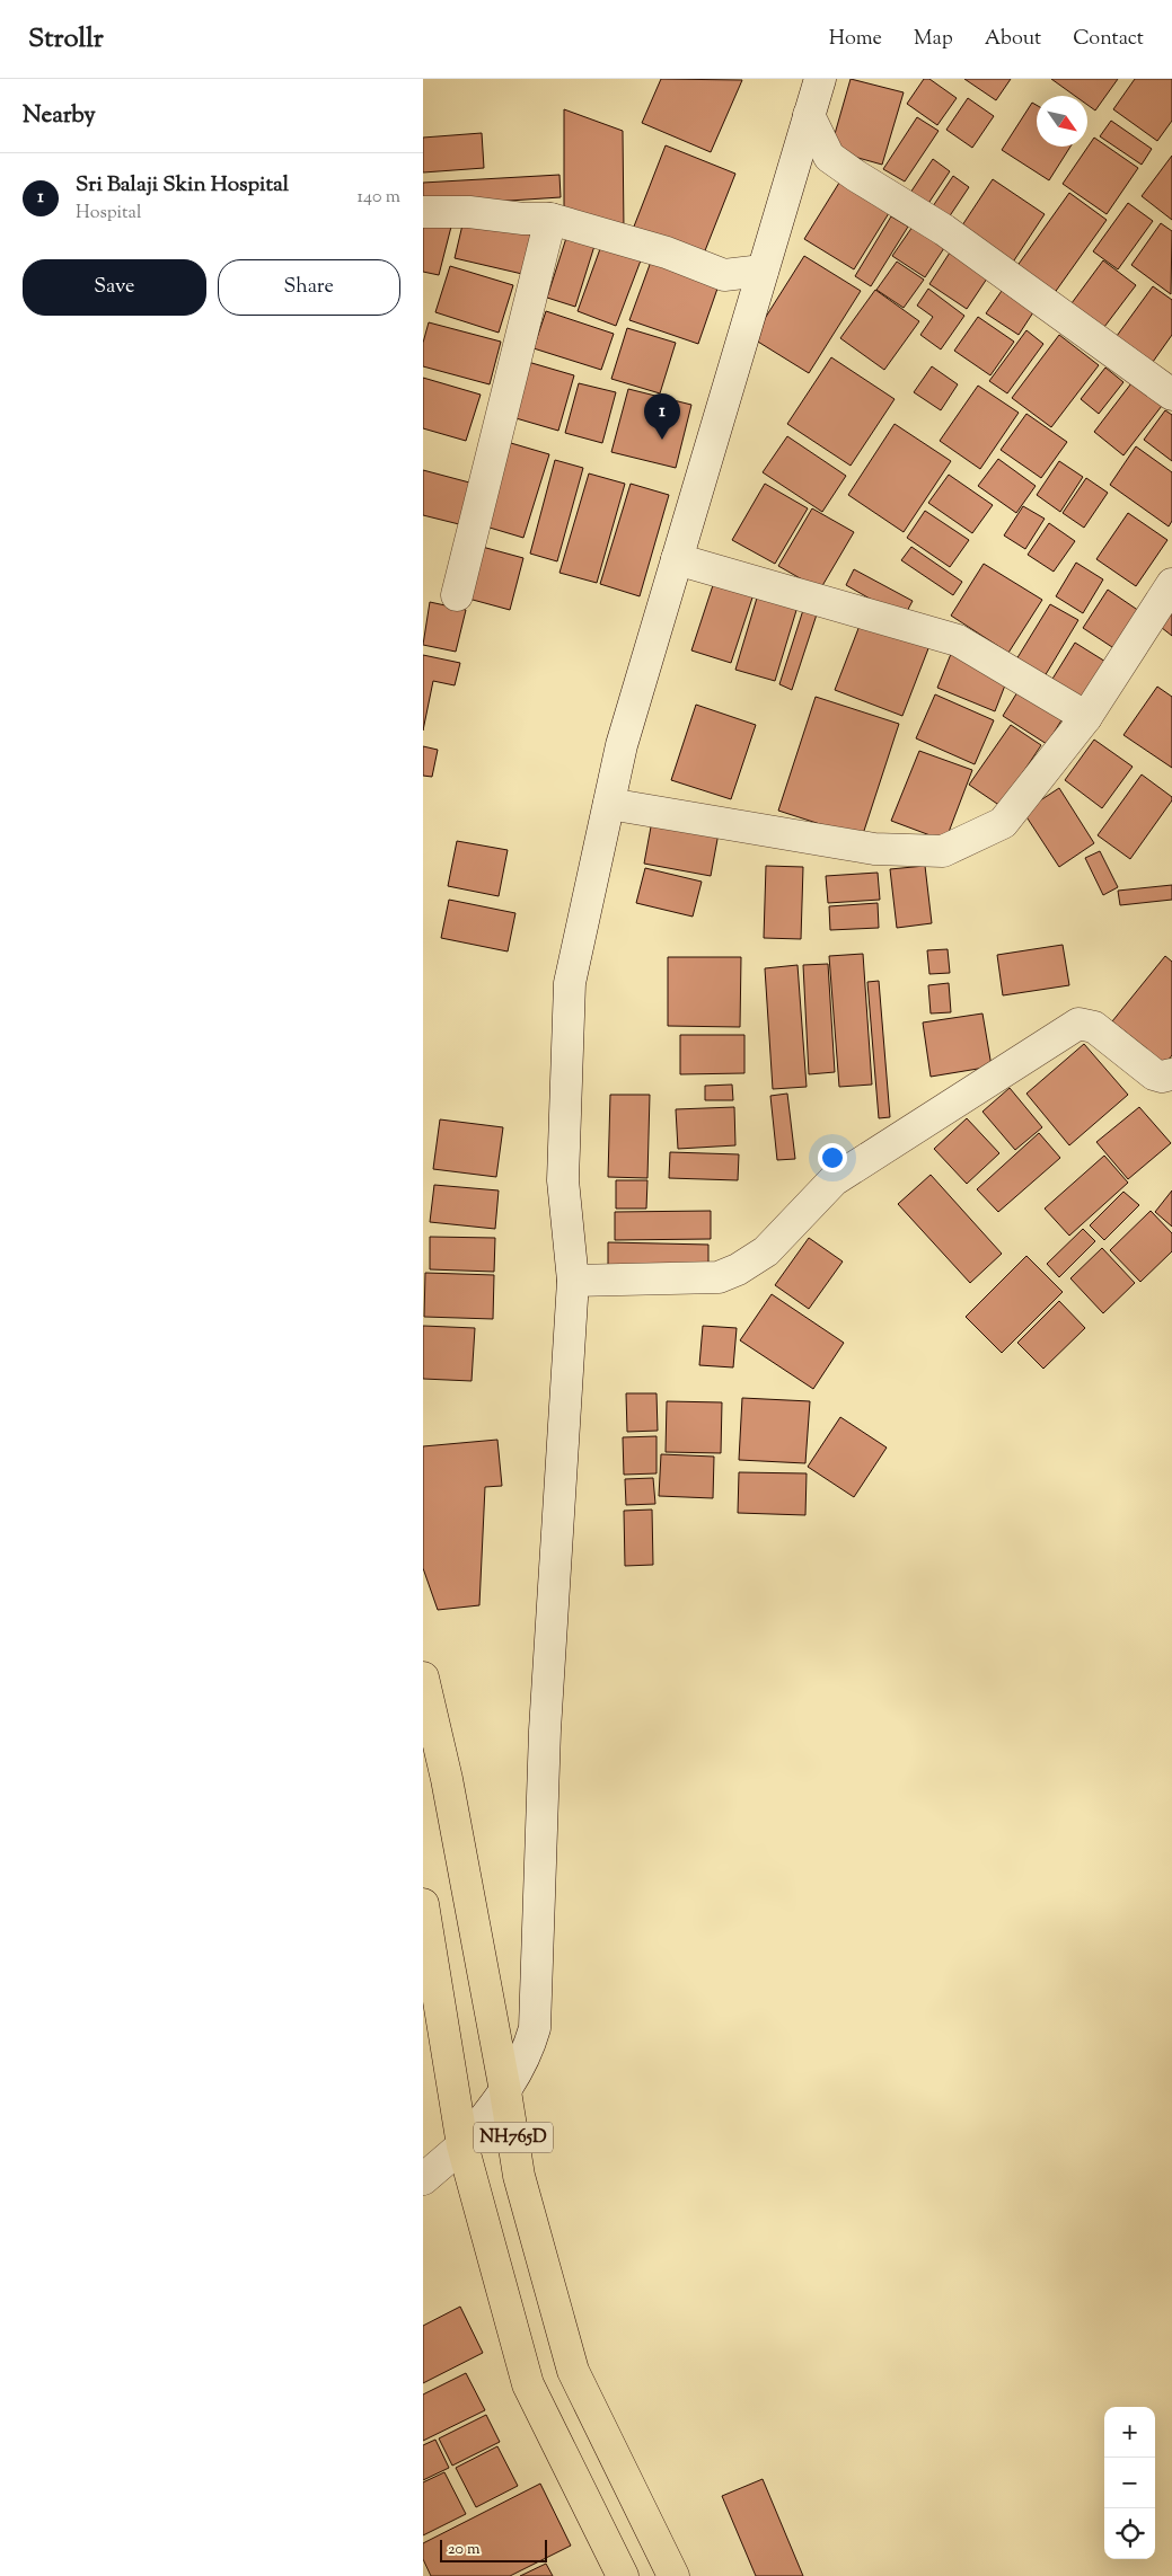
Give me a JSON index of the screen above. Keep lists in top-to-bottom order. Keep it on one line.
{"streets":{"highway":["NH765D"]},"scale_bar":"20 m","north":"bottom right","page":{"header":"Strollr","nav":["Home","Map","About","Contact"],"heading":"Nearby","list":[{"mark":"1","name":"Sri Balaji Skin Hospital","note":"Hospital","value":"140 m"}],"buttons":["Save","Share"],"pins":"1","map_buttons":["+","−"],"scale":"20 m"}}
